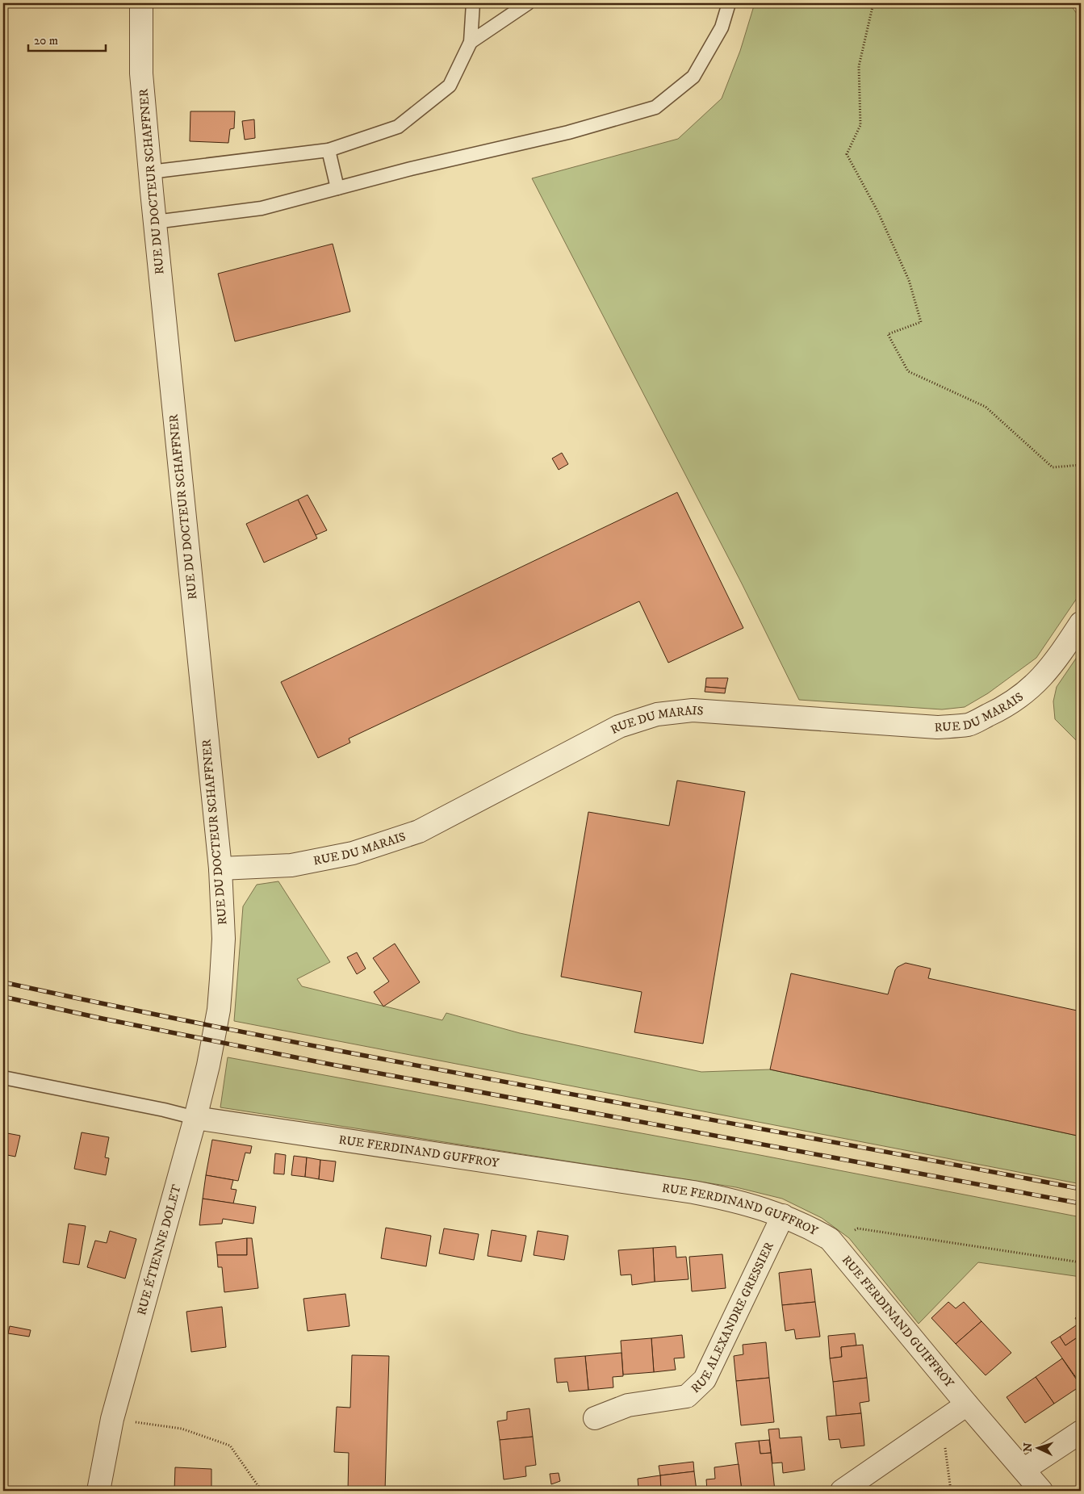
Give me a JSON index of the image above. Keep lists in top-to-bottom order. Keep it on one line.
{"streets":{"street":["RUE DU DOCTEUR SCHAFFNER","RUE DU MARAIS","RUE FERDINAND GUFFROY","RUE ÉTIENNE DOLET","RUE ALEXANDRE GRESSIER","RUE FERDINAND GUIFFROY"]},"crossings":[["RUE DU DOCTEUR SCHAFFNER","RUE DU MARAIS"],["RUE DU DOCTEUR SCHAFFNER","RUE ÉTIENNE DOLET"],["RUE FERDINAND GUFFROY","RUE ÉTIENNE DOLET"],["RUE FERDINAND GUFFROY","RUE ALEXANDRE GRESSIER"],["RUE FERDINAND GUFFROY","RUE FERDINAND GUIFFROY"]],"scale_bar":"20 m","north":"left"}
